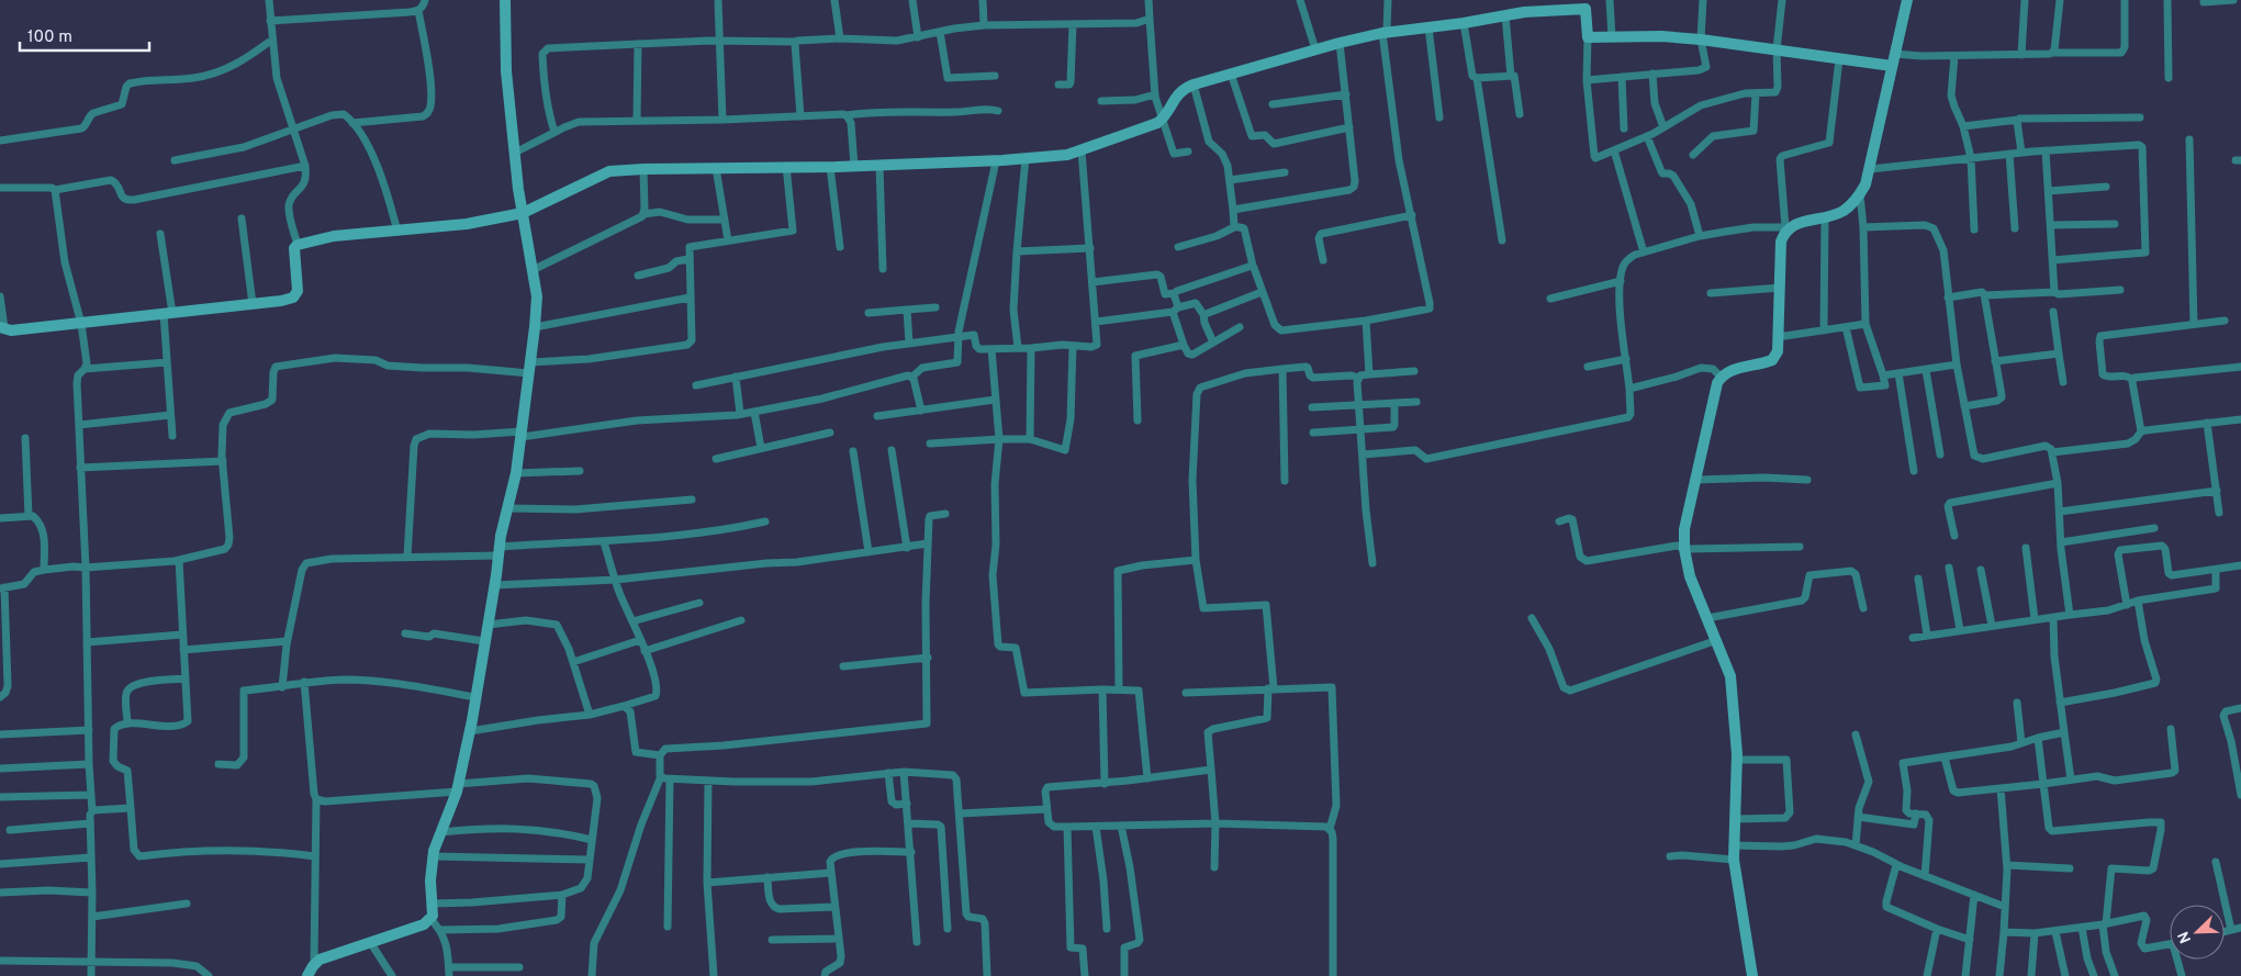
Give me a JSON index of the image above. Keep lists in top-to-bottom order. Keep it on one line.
{"scale_bar":"100 m","north":"bottom left"}
